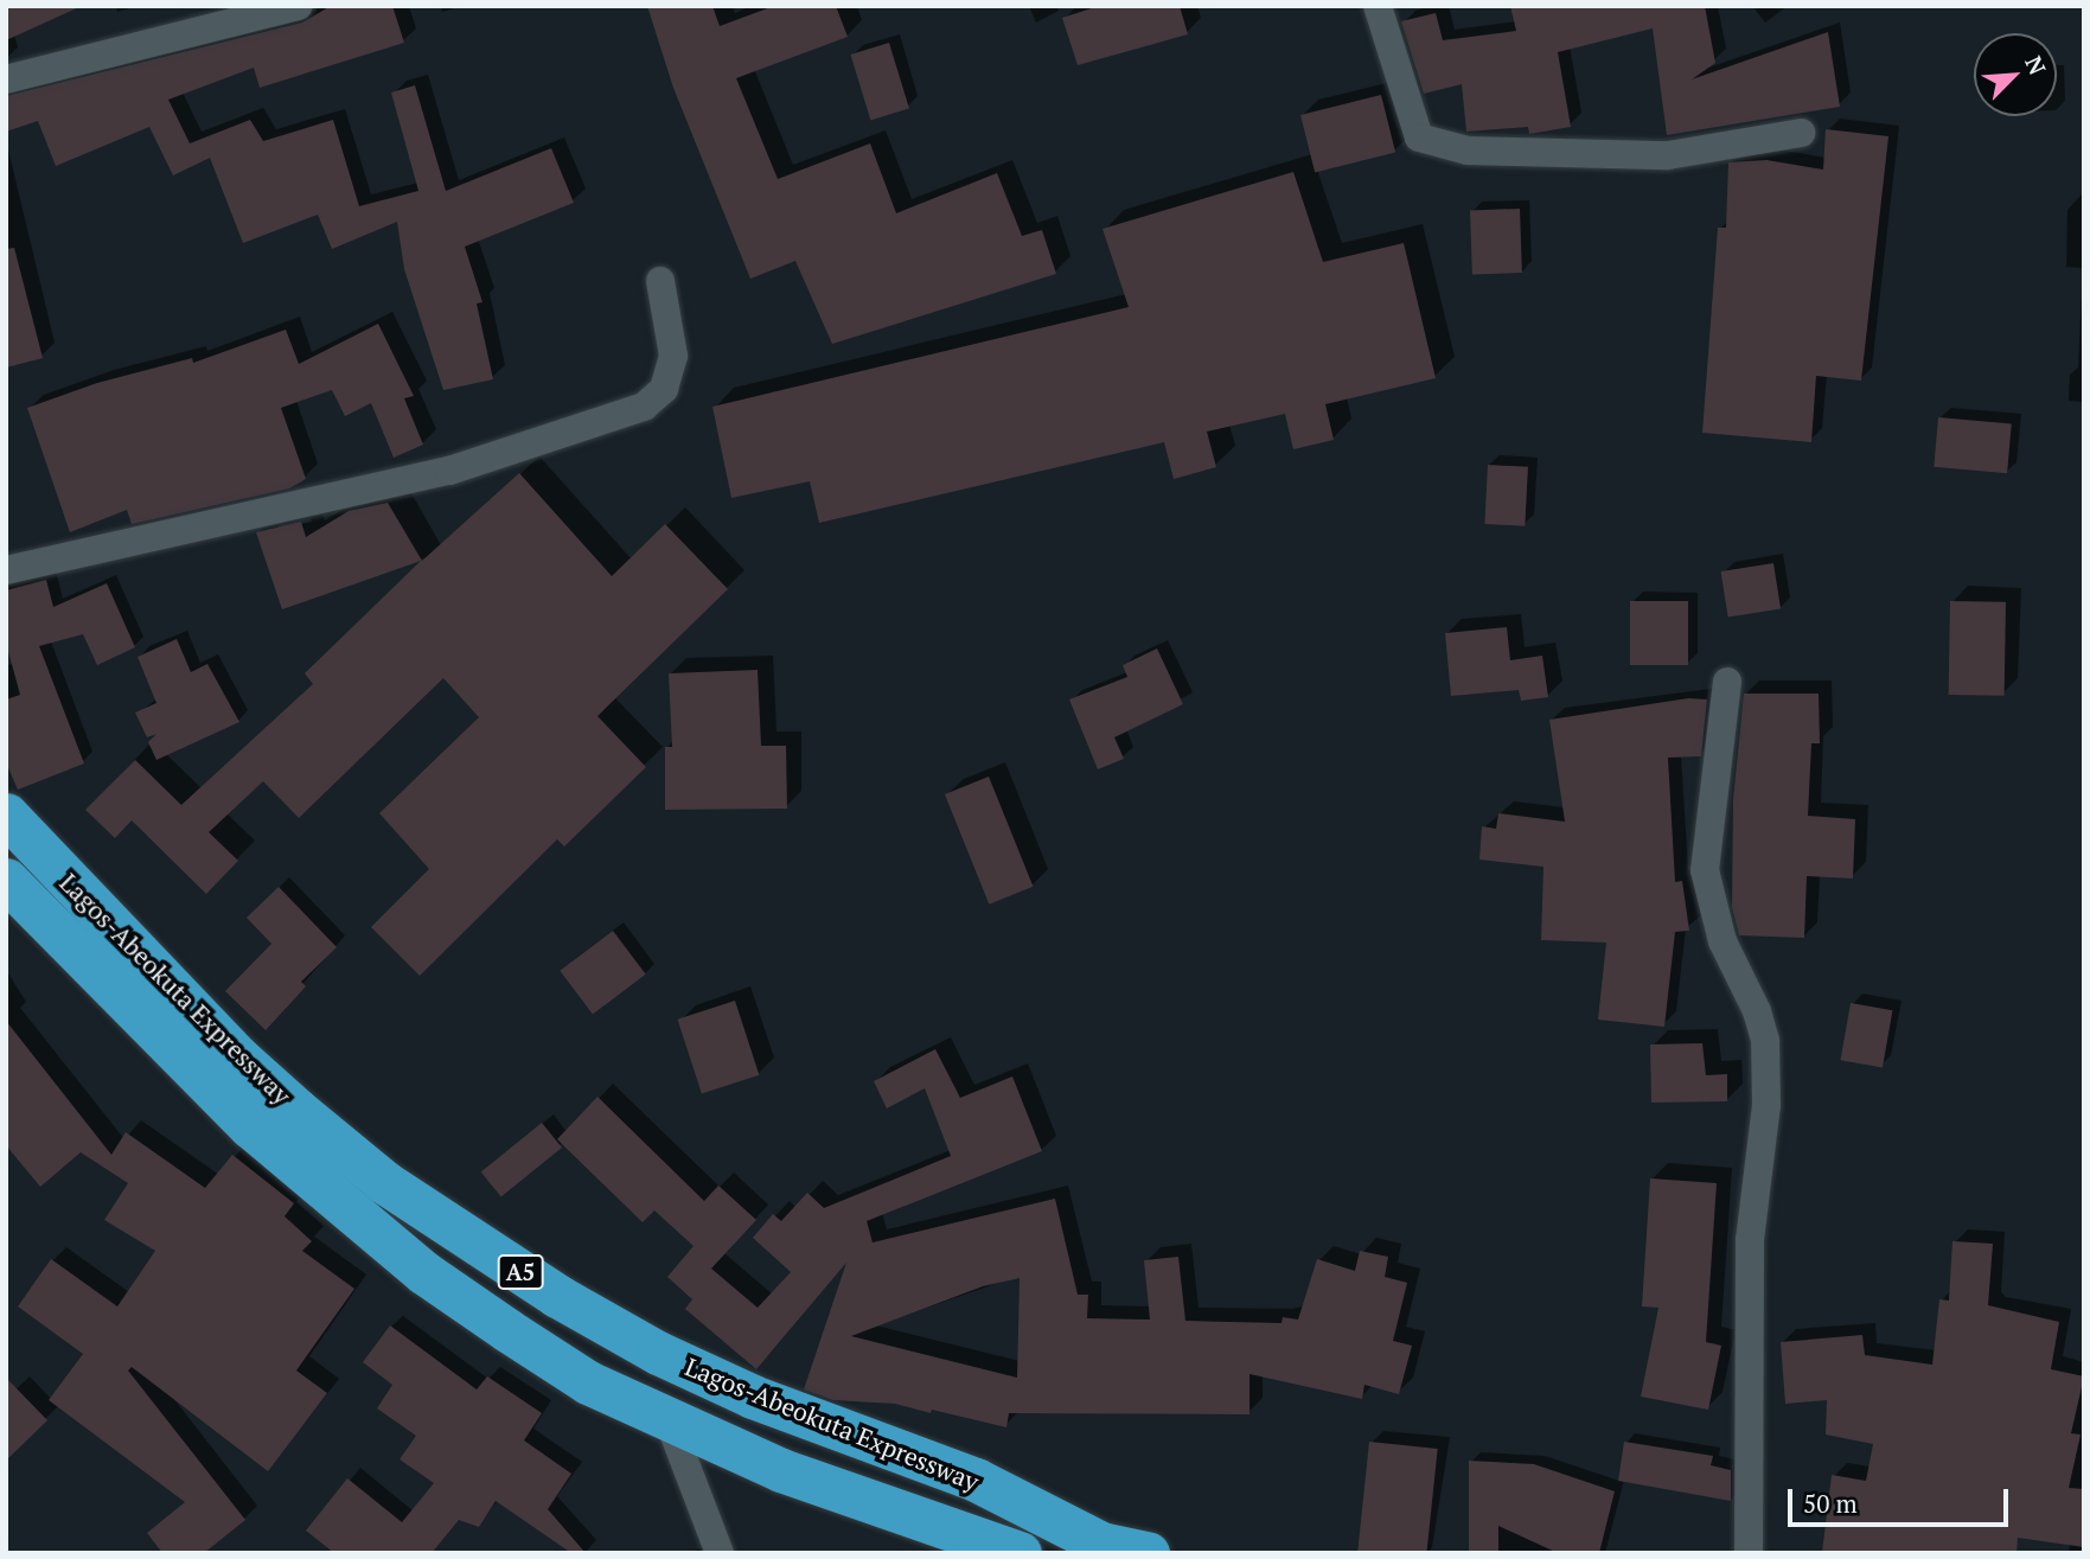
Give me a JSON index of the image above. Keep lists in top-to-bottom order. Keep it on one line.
{"streets":{"highway":["Lagos-Abeokuta Expressway","A5"]},"scale_bar":"50 m","north":"top right"}
